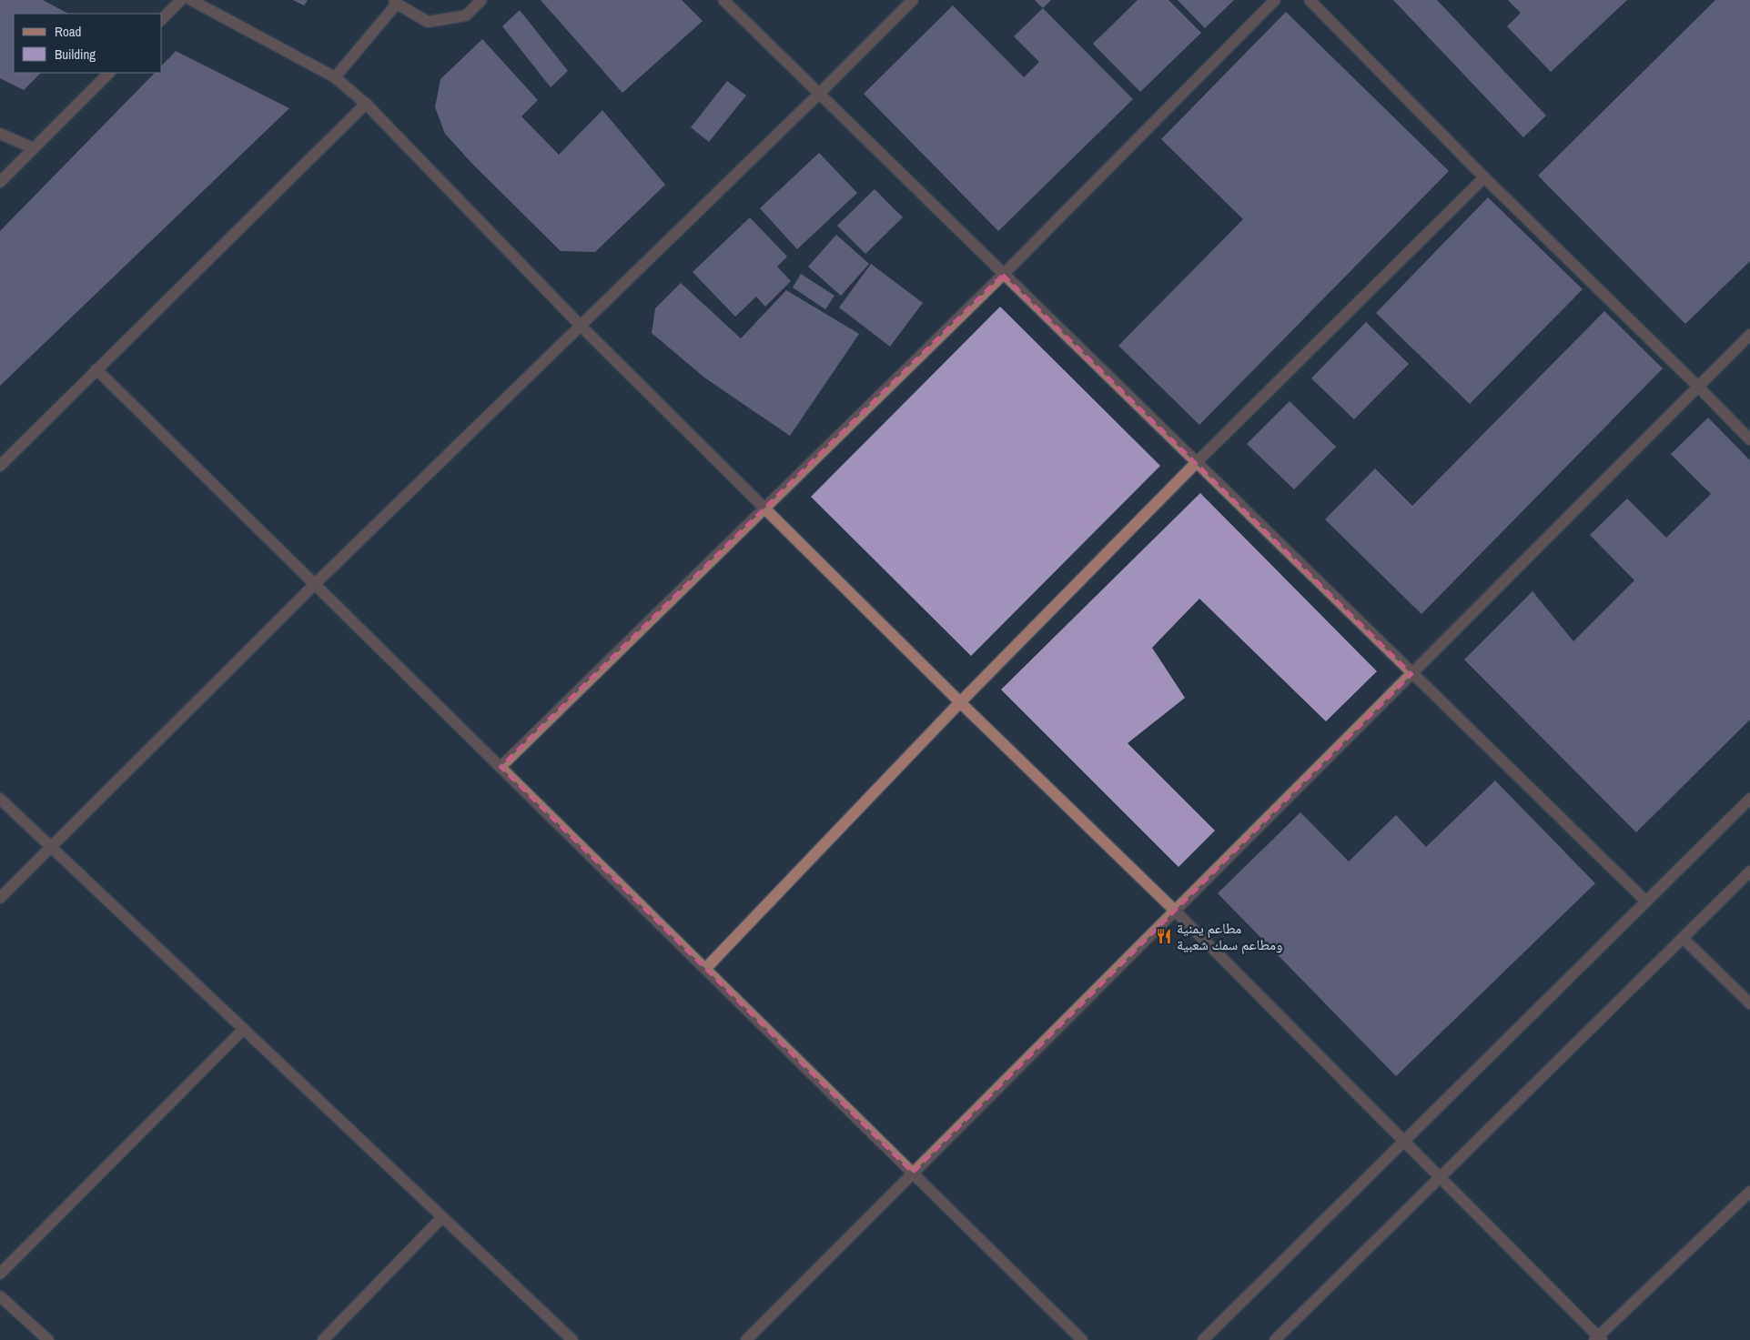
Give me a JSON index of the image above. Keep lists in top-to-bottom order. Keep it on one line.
{"places":{"restaurant":["مطاعم يمنية ومطاعم سمك شعبية"]},"legend":["Road","Building"]}
